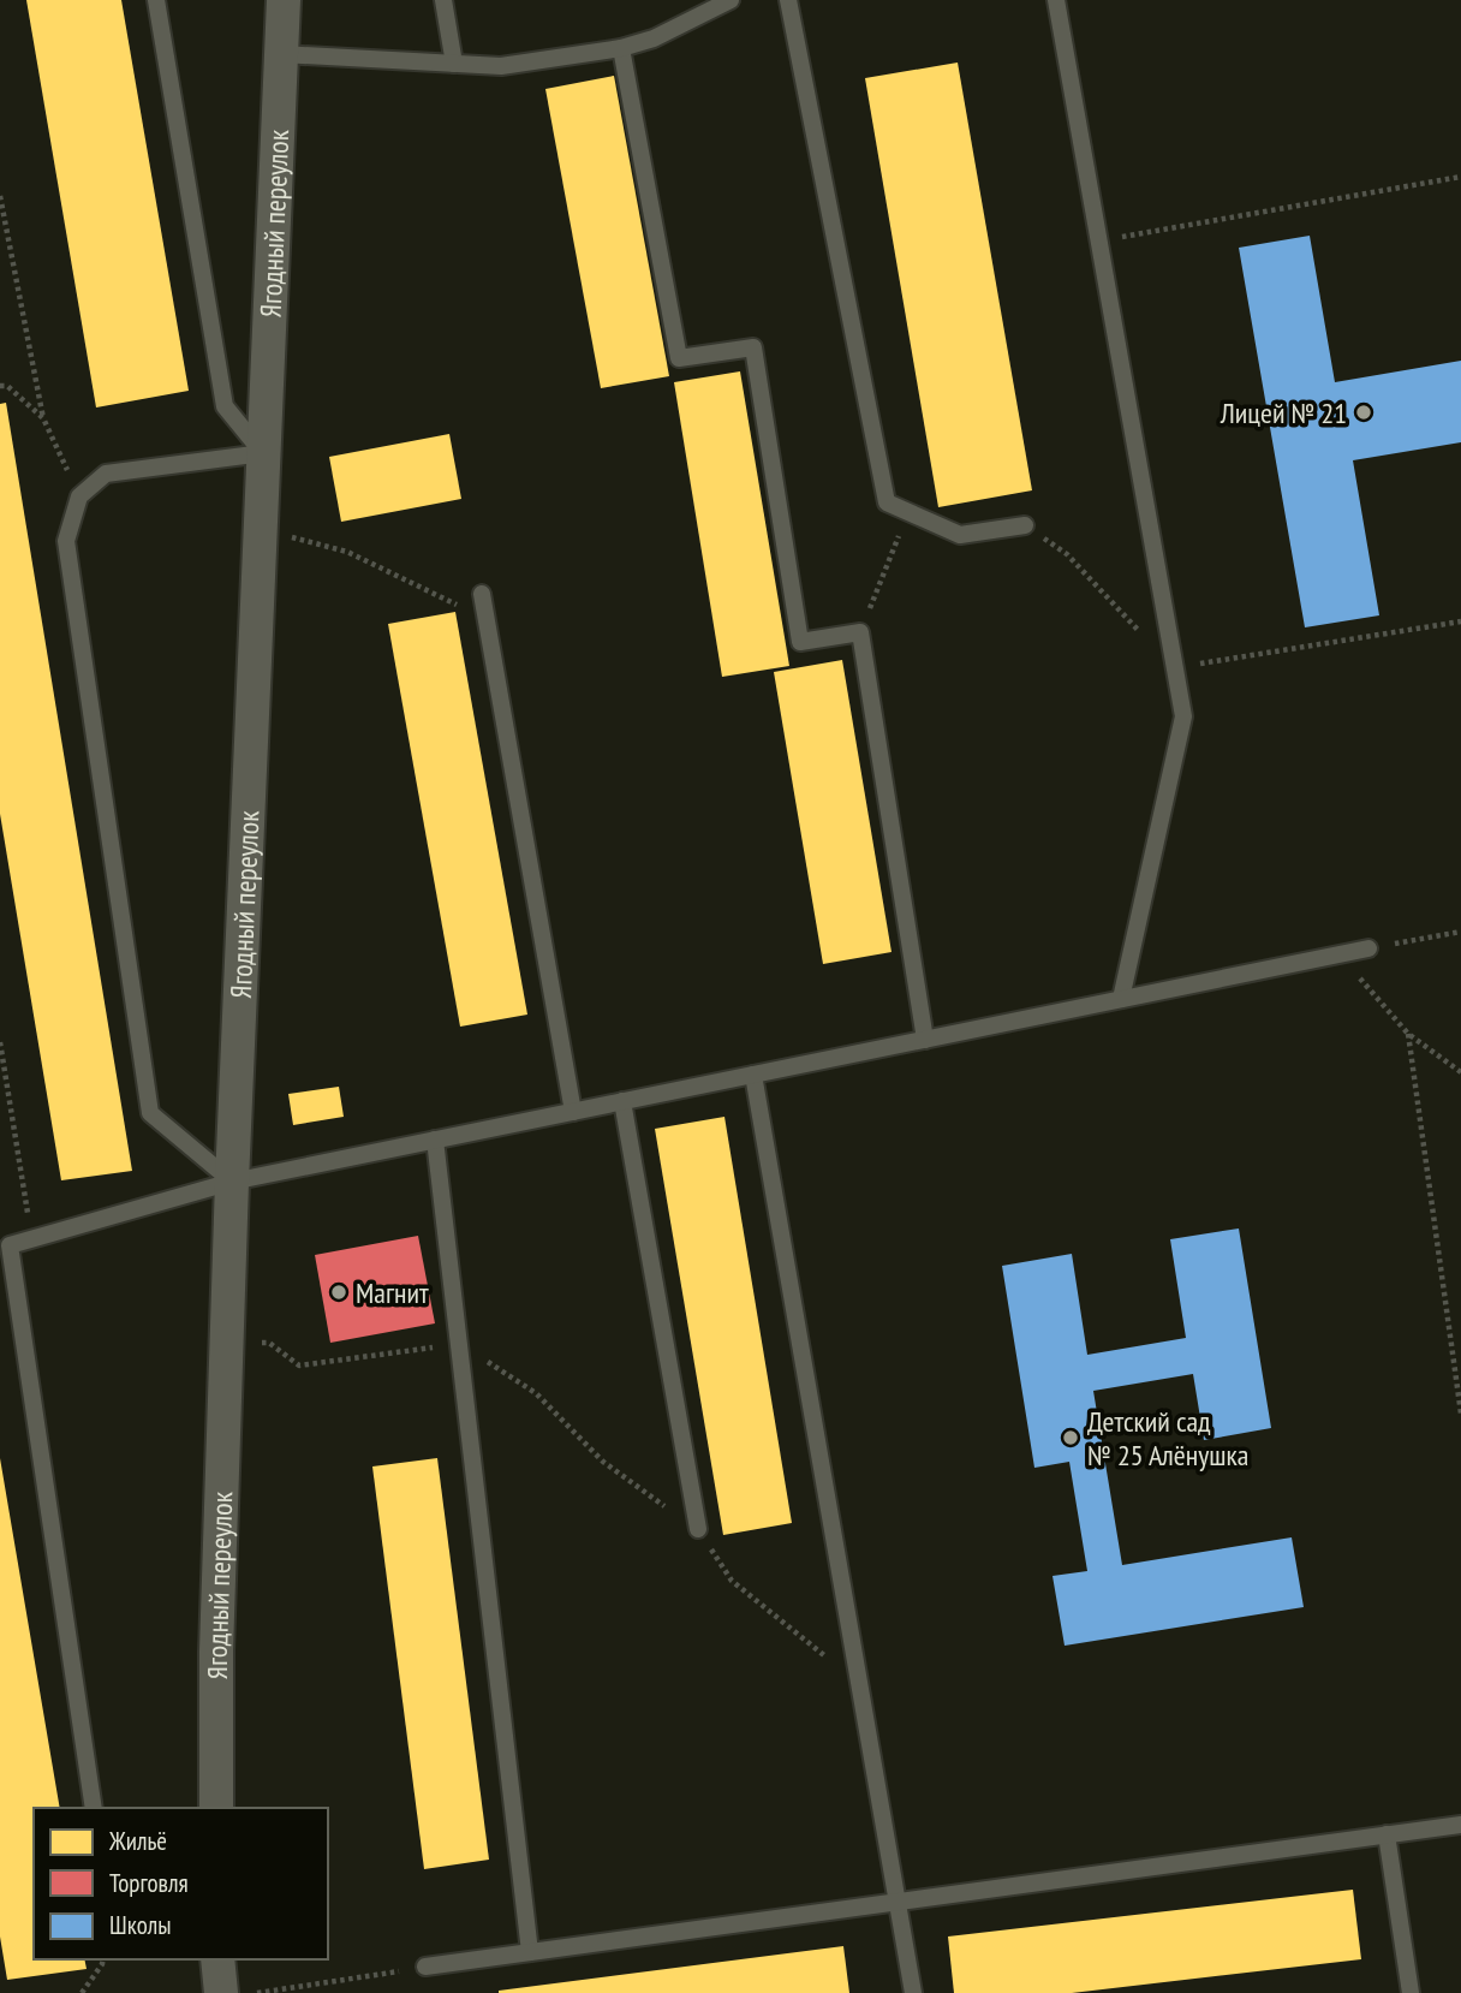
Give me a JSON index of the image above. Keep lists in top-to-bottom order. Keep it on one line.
{"streets":{"street":["Ягодный переулок"]},"places":["Лицей № 21","Магнит","Детский сад № 25 Алёнушка"],"legend":["Жильё","Торговля","Школы"]}
